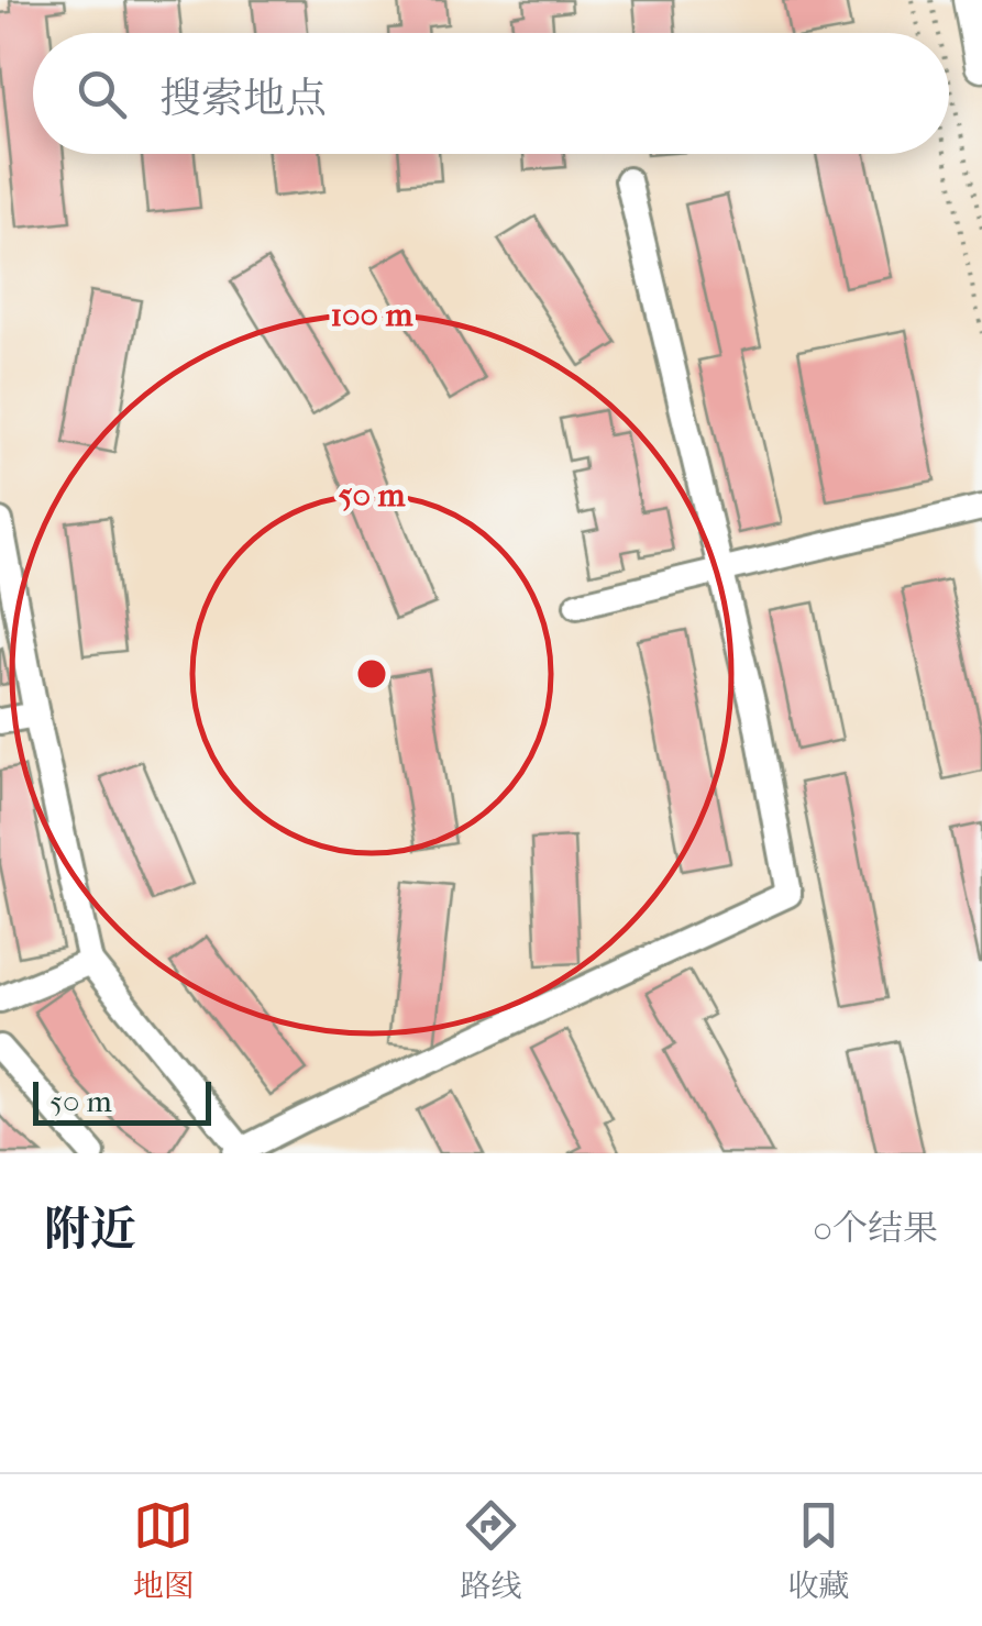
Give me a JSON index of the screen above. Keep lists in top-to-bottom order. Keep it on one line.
{"scale_bar":"50 m","page":{"search":"搜索地点","scale":"50 m","heading":["附近","0个结果"],"nav":["地图","路线","收藏"]},"rings":["100 m","50 m"]}
